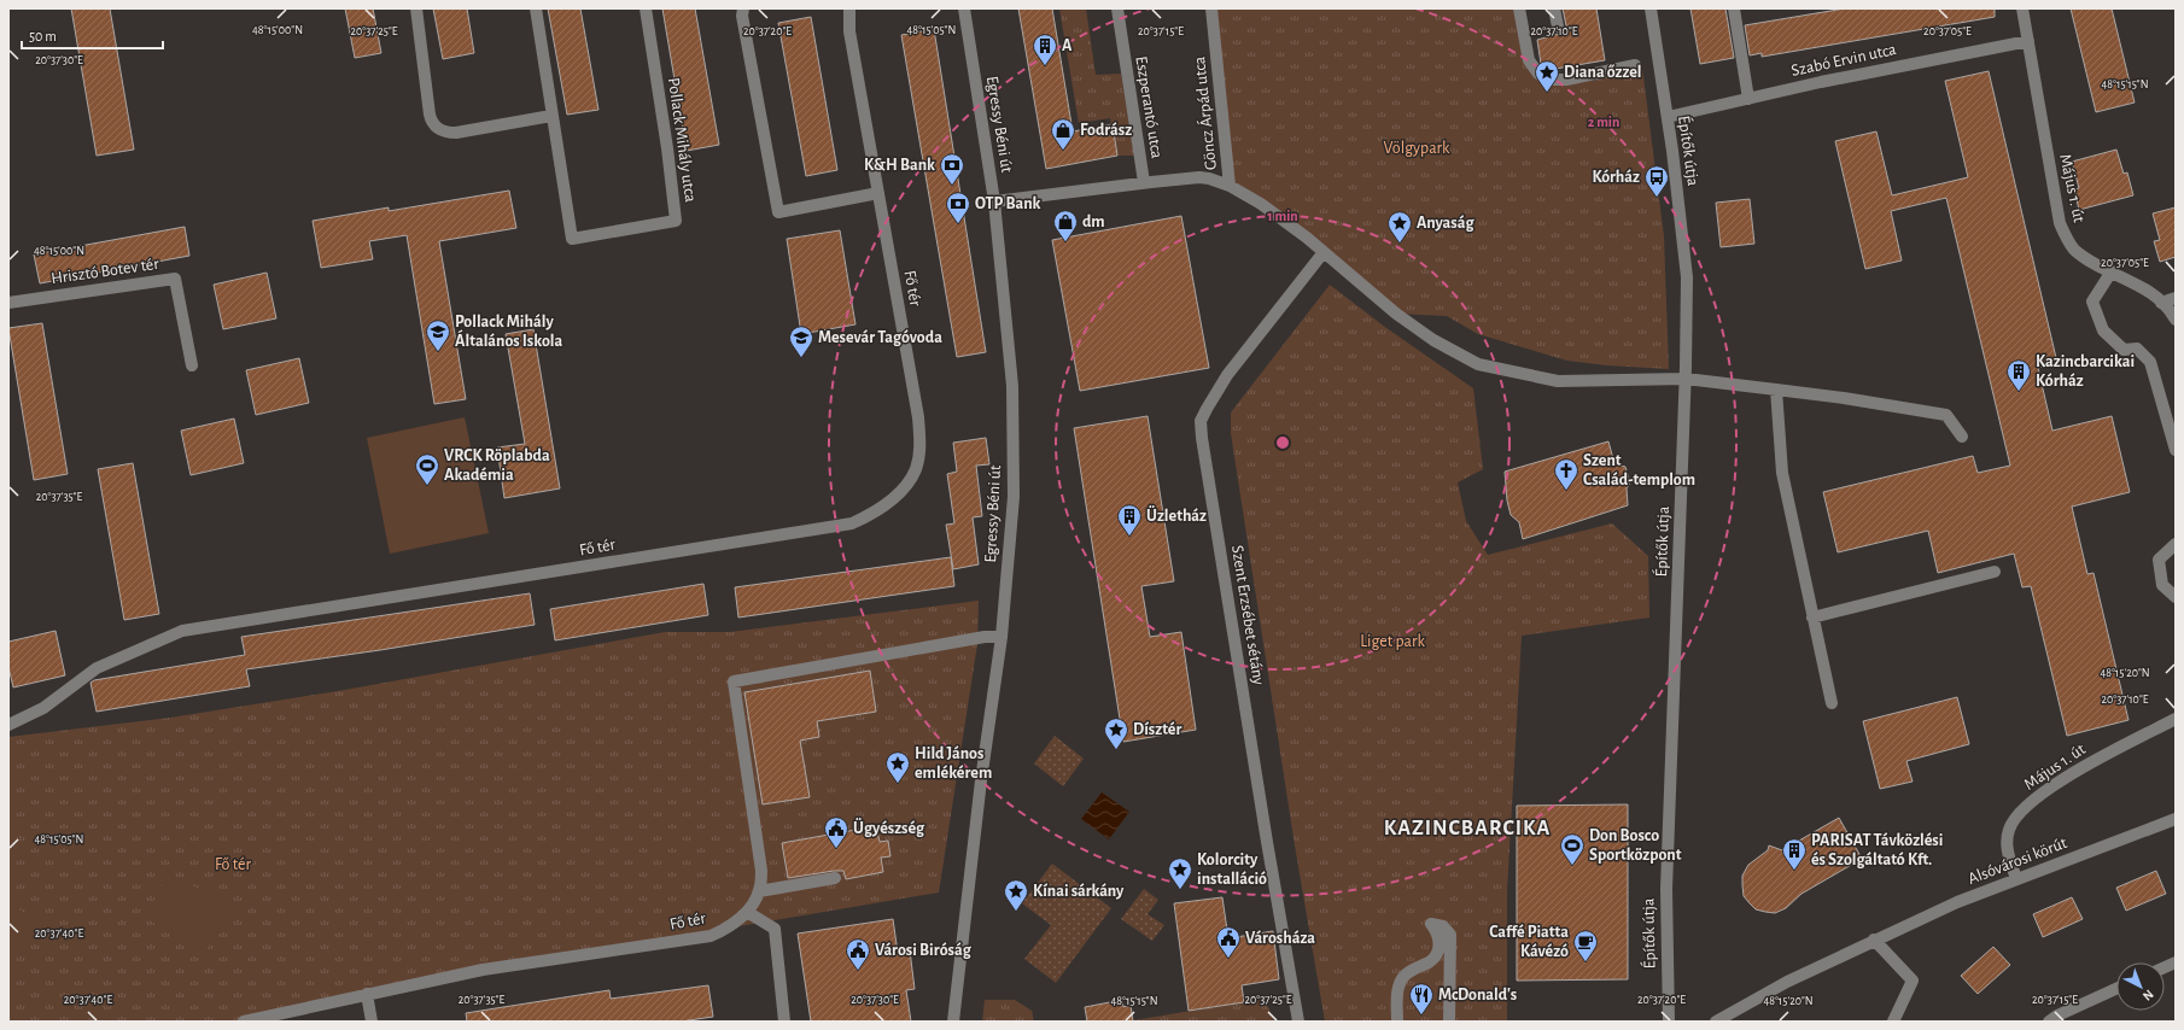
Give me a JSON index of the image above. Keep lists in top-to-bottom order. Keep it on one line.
{"streets":{"street":["Szabó Ervin utca","Eszperantó utca","Göncz Árpád utca","Egressy Béni út","Pollack Mihály utca","Építők útja","Május 1. út","Hrisztó Botev tér","Fő tér","Szent Erzsébet sétány","Alsóvárosi körút"]},"crossings":[["Szabó Ervin utca","Építők útja"],["Szabó Ervin utca","Május 1. út"],["Egressy Béni út","Fő tér"],["Május 1. út","Alsóvárosi körút"]],"districts":["KAZINCBARCIKA"],"parks":["Völgypark","Liget park","Fő tér"],"places":{"building":["A","Kazincbarcikai Kórház","Üzletház","PARISAT Távközlési és Szolgáltató Kft."],"place":["Diana őzzel","Anyaság","Dísztér","Hild János emlékérem","Kolorcity installáció","Kínai sárkány"],"shop":["Fodrász","dm"],"bank":["K&H Bank","OTP Bank"],"bus stop":["Kórház"],"school or university":["Pollack Mihály Általános Iskola","Mesevár Tagóvoda"],"sports":["VRCK Röplabda Akadémia","Don Bosco Sportközpont"],"church":["Szent Család-templom"],"public building":["Ügyészség","Városháza","Városi Biróság"],"cafe":["Caffé Piatta Kávézó"],"restaurant":["McDonald's"]},"scale_bar":"50 m","north":"bottom right","coordinates":["48°15'00\"N","48°15'05\"N","20°37'25\"E","20°37'20\"E","20°37'15\"E","20°37'10\"E","20°37'05\"E","20°37'30\"E","48°15'15\"N","20°37'35\"E","48°15'20\"N","20°37'40\"E"],"rings":["2 min","1 min"]}
